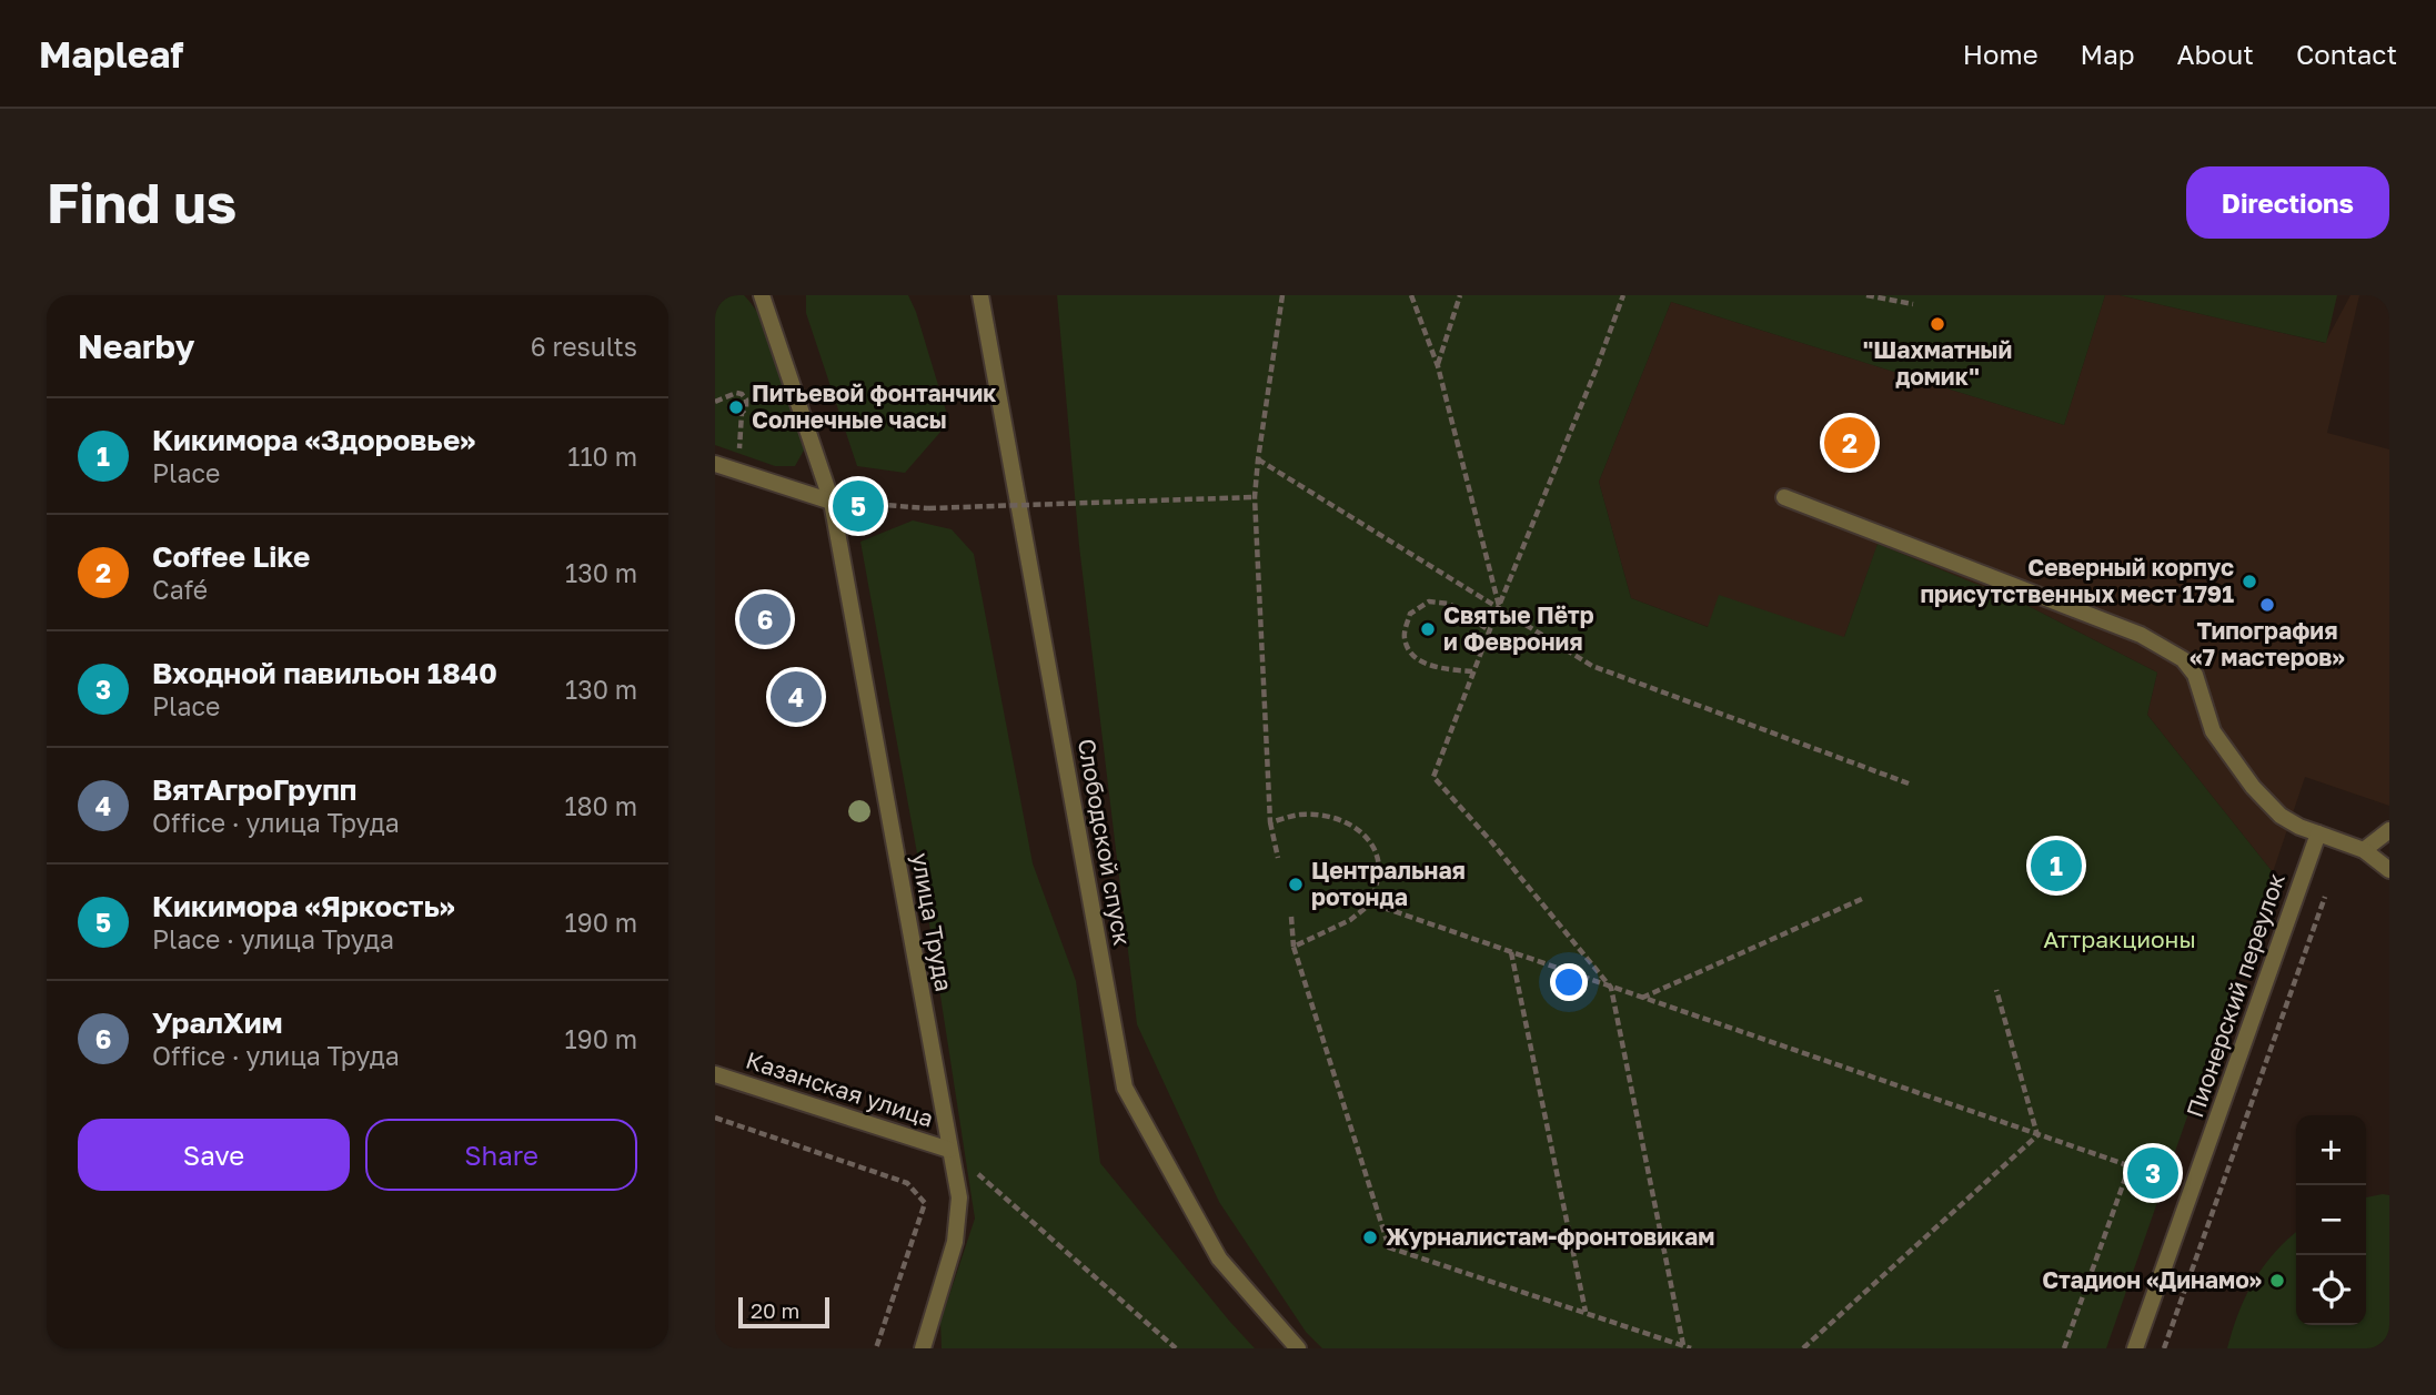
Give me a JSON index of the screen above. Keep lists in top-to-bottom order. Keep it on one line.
{"streets":{"street":["Слободской спуск","улица Труда","Пионерский переулок","Казанская улица"]},"crossings":[["улица Труда","Казанская улица"]],"parks":["Аттракционы"],"places":["\"Шахматный домик\"","Питьевой фонтанчик Солнечные часы","Северный корпус присутственных мест 1791","Типография «7 мастеров»","Святые Пётр и Феврония","Центральная ротонда","Журналистам-фронтовикам","Стадион «Динамо»"],"scale_bar":"20 m","page":{"header":"Mapleaf","nav":["Home","Map","About","Contact"],"buttons":["Directions",["Save","Share"]],"title":"Find us","heading":["Nearby","6 results"],"list":[{"mark":"1","name":"Кикимора «Здоровье»","note":"Place","value":"110 m"},{"mark":"2","name":"Coffee Like","note":"Café","value":"130 m"},{"mark":"3","name":"Входной павильон 1840","note":"Place","value":"130 m"},{"mark":"4","name":"ВятАгроГрупп","note":"Office · улица Труда","value":"180 m"},{"mark":"5","name":"Кикимора «Яркость»","note":"Place · улица Труда","value":"190 m"},{"mark":"6","name":"УралХим","note":"Office · улица Труда","value":"190 m"}],"pins":["2","5","6","4","1","3"],"map_buttons":["+","−"],"scale":"20 m"}}
